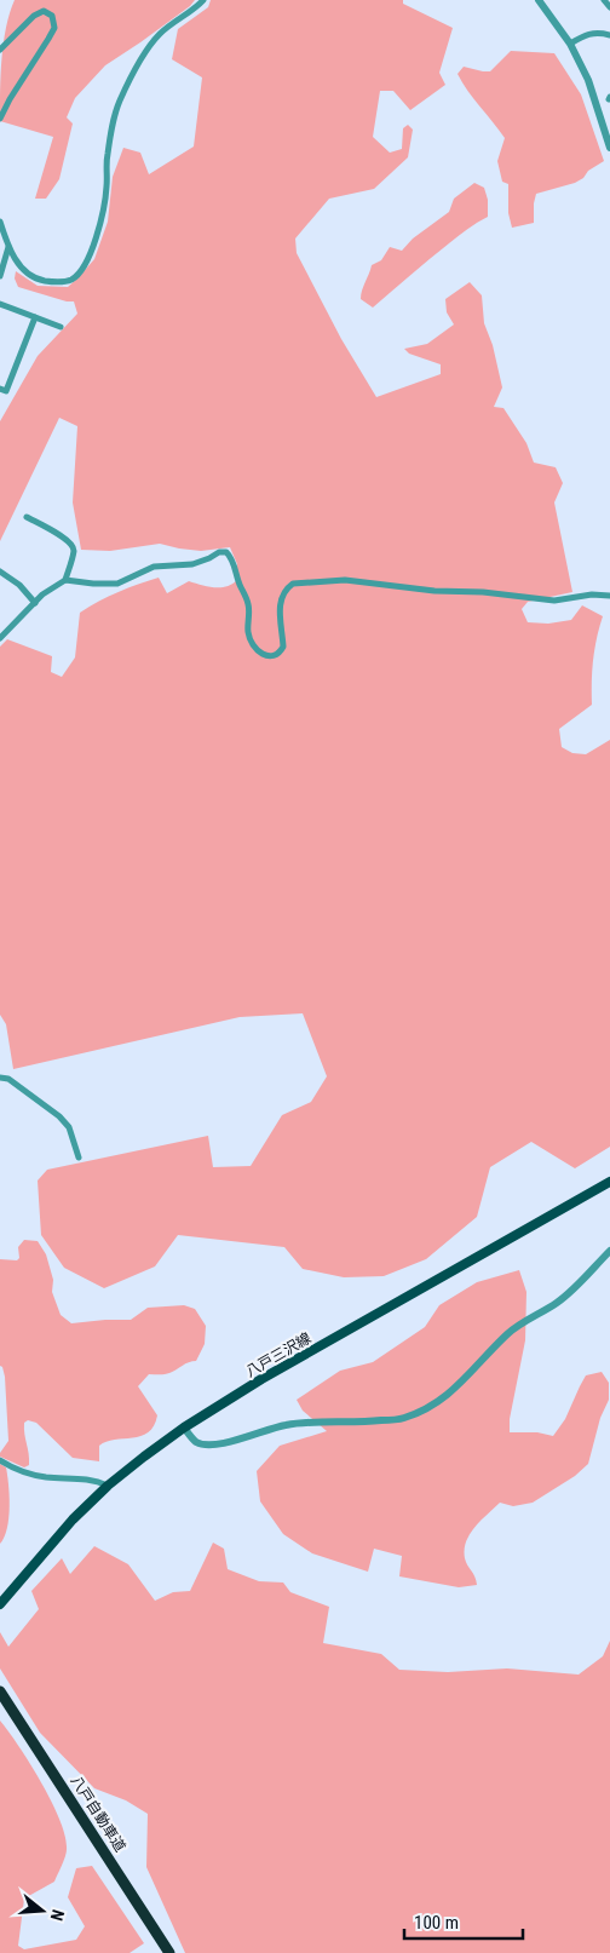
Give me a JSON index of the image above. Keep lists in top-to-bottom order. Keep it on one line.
{"streets":{"highway":["八戸自動車道"],"main road":["八戸三沢線"]},"scale_bar":"100 m","north":"right"}
